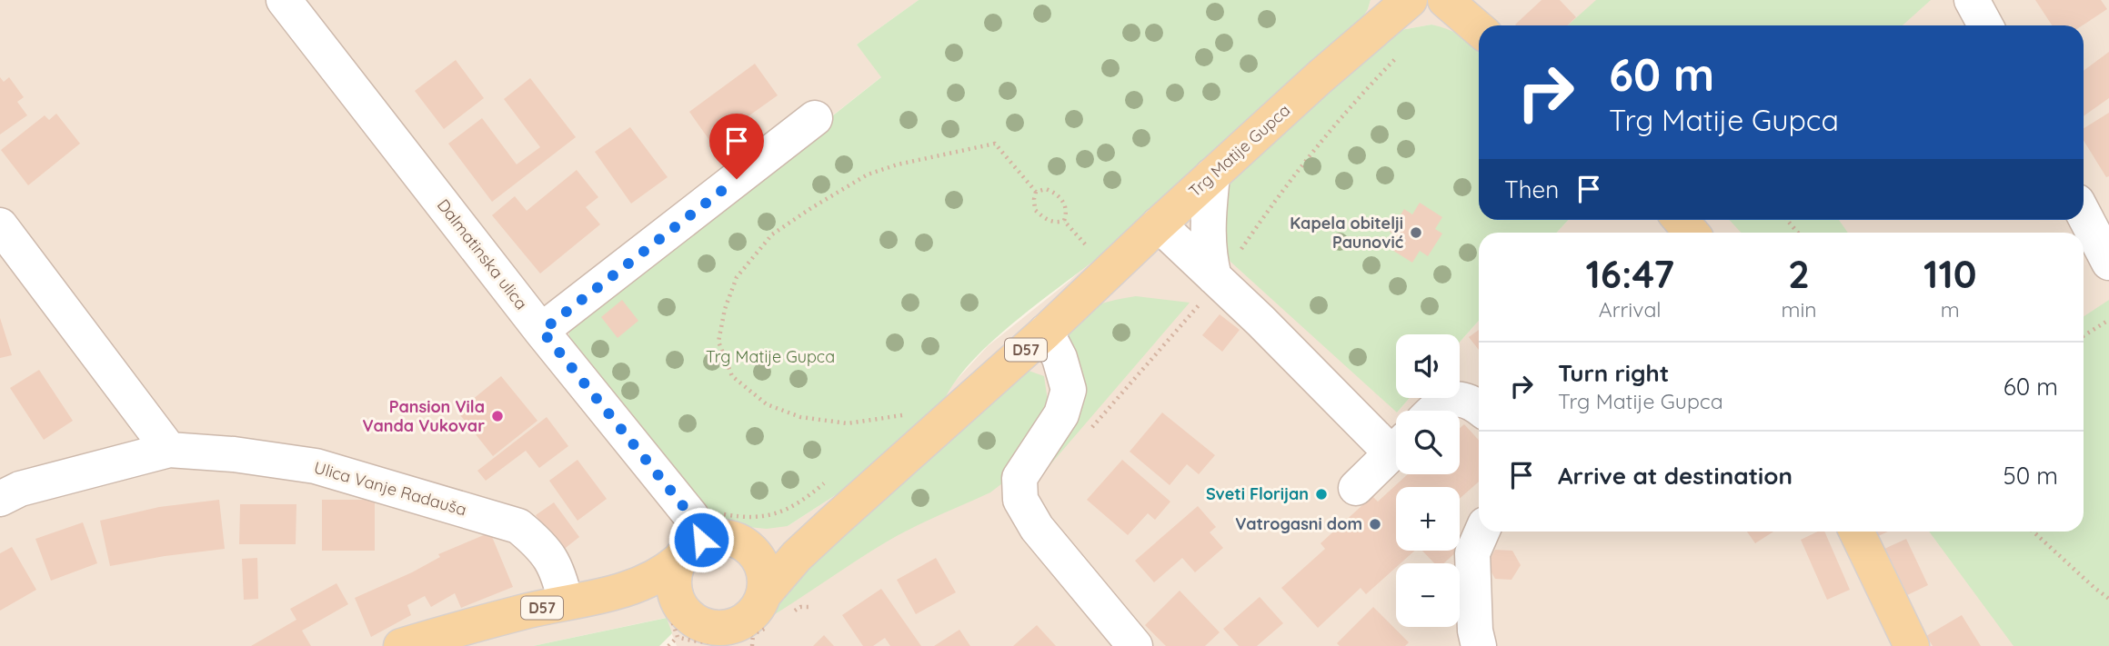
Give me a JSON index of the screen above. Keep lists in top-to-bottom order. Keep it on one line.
{"streets":{"main road":["Trg Matije Gupca","D57"],"street":["Dalmatinska ulica","Ulica Vanje Radauša"]},"crossings":[["Trg Matije Gupca","D57"],["Dalmatinska ulica","D57"],["D57","Ulica Vanje Radauša"]],"parks":["Trg Matije Gupca"],"places":["Kapela obitelji Paunović","Pansion Vila Vanda Vukovar","Sveti Florijan","Vatrogasni dom"],"page":{"turn":["60 m","Trg Matije Gupca"],"then":"Then","eta":["16:47","Arrival","2","min","110","m"],"map_buttons":["+","−"],"list":[{"name":"Turn right","note":"Trg Matije Gupca","value":"60 m"},{"name":"Arrive at destination","value":"50 m"}]}}
